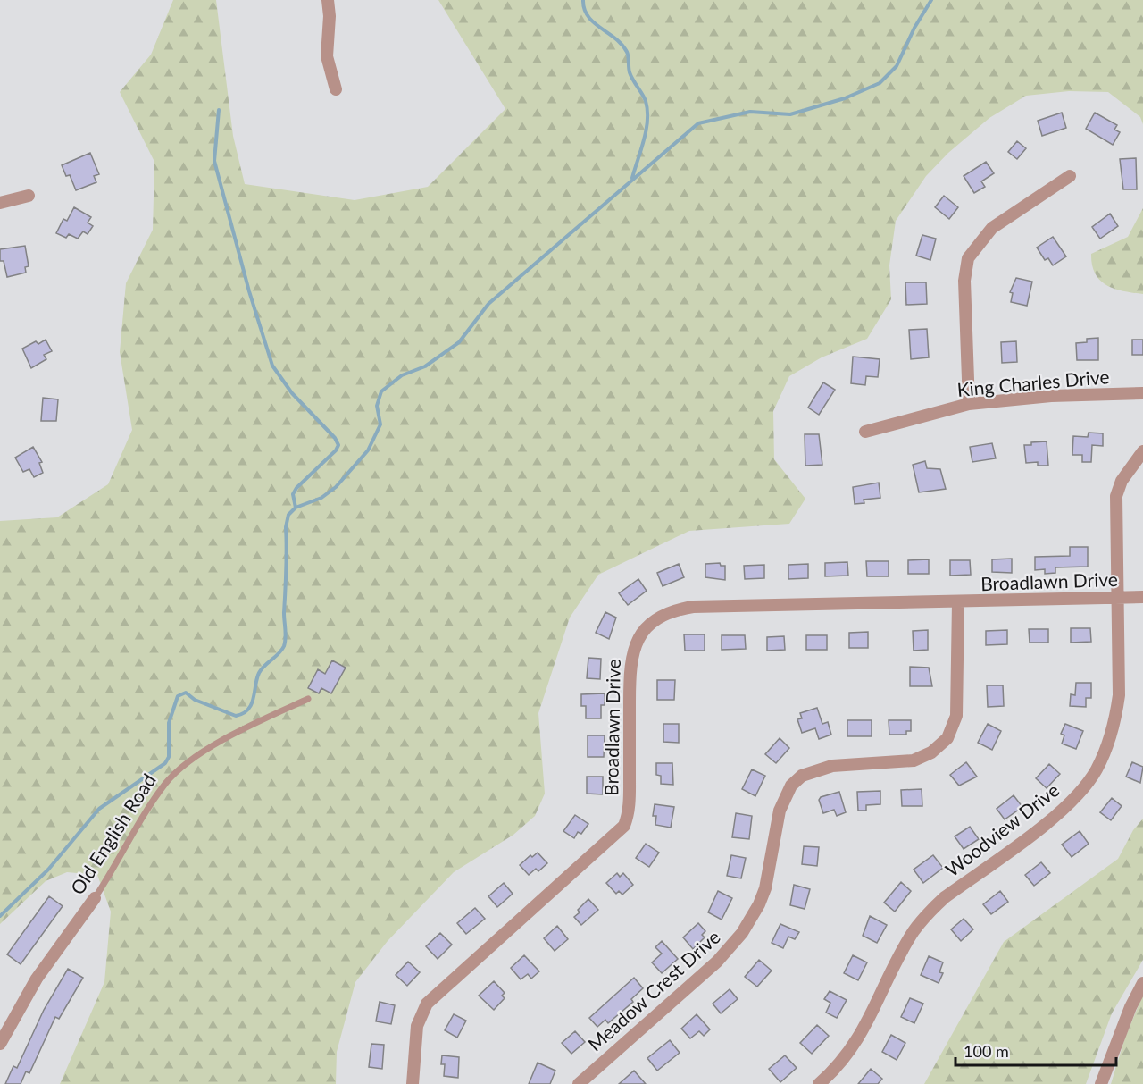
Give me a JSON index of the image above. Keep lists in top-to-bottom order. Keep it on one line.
{"streets":{"street":["King Charles Drive","Broadlawn Drive","Woodview Drive","Old English Road","Meadow Crest Drive"]},"crossings":[["Broadlawn Drive","Woodview Drive"],["Broadlawn Drive","Meadow Crest Drive"]],"scale_bar":"100 m"}
